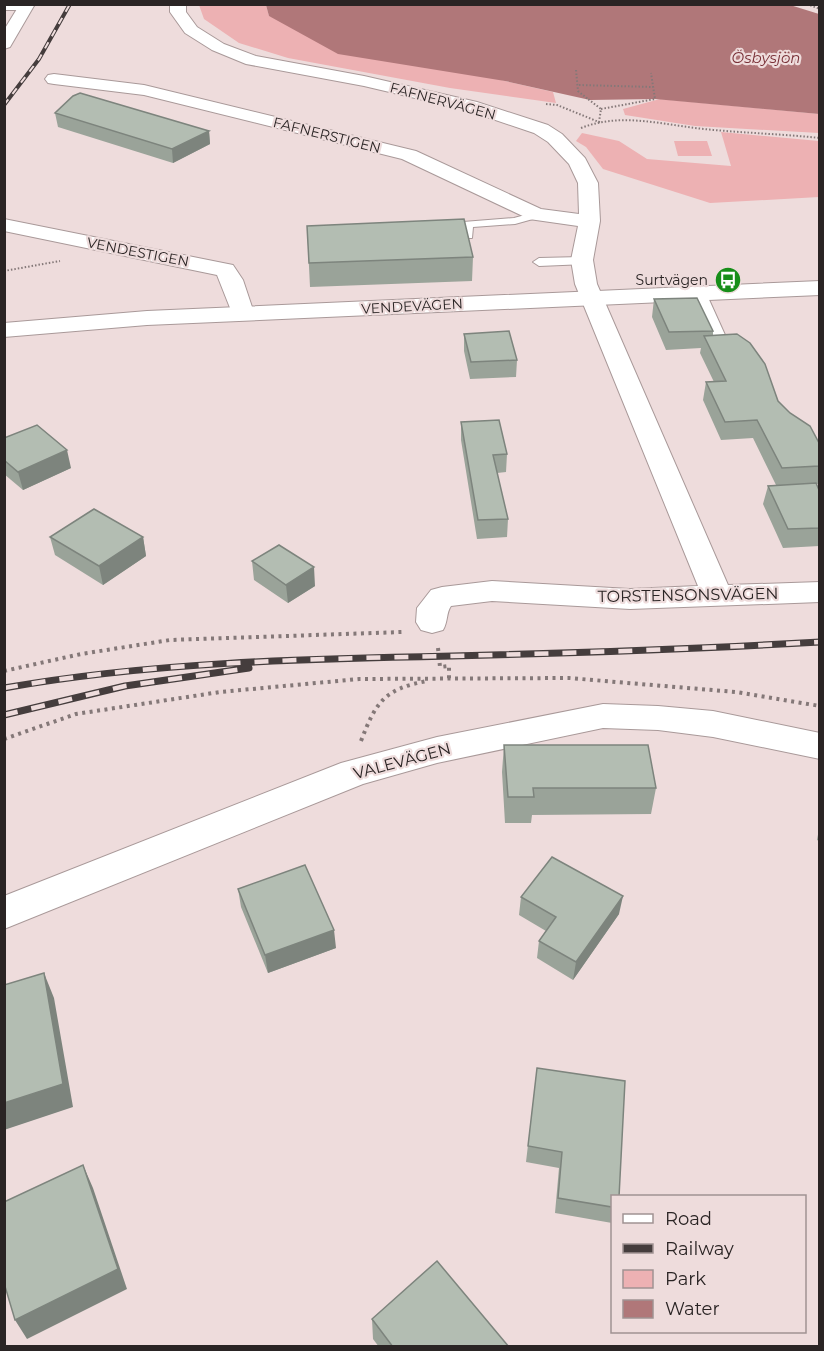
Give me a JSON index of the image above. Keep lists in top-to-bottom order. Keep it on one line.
{"streets":{"street":["FAFNERVÄGEN","FAFNERSTIGEN","VENDESTIGEN","VENDEVÄGEN","TORSTENSONSVÄGEN","VALEVÄGEN"]},"crossings":[["FAFNERVÄGEN","FAFNERSTIGEN"],["FAFNERVÄGEN","VENDEVÄGEN"],["VENDESTIGEN","VENDEVÄGEN"]],"water":["Ösbysjön"],"places":{"bus stop":["Surtvägen"]},"legend":["Road","Railway","Park","Water"]}
